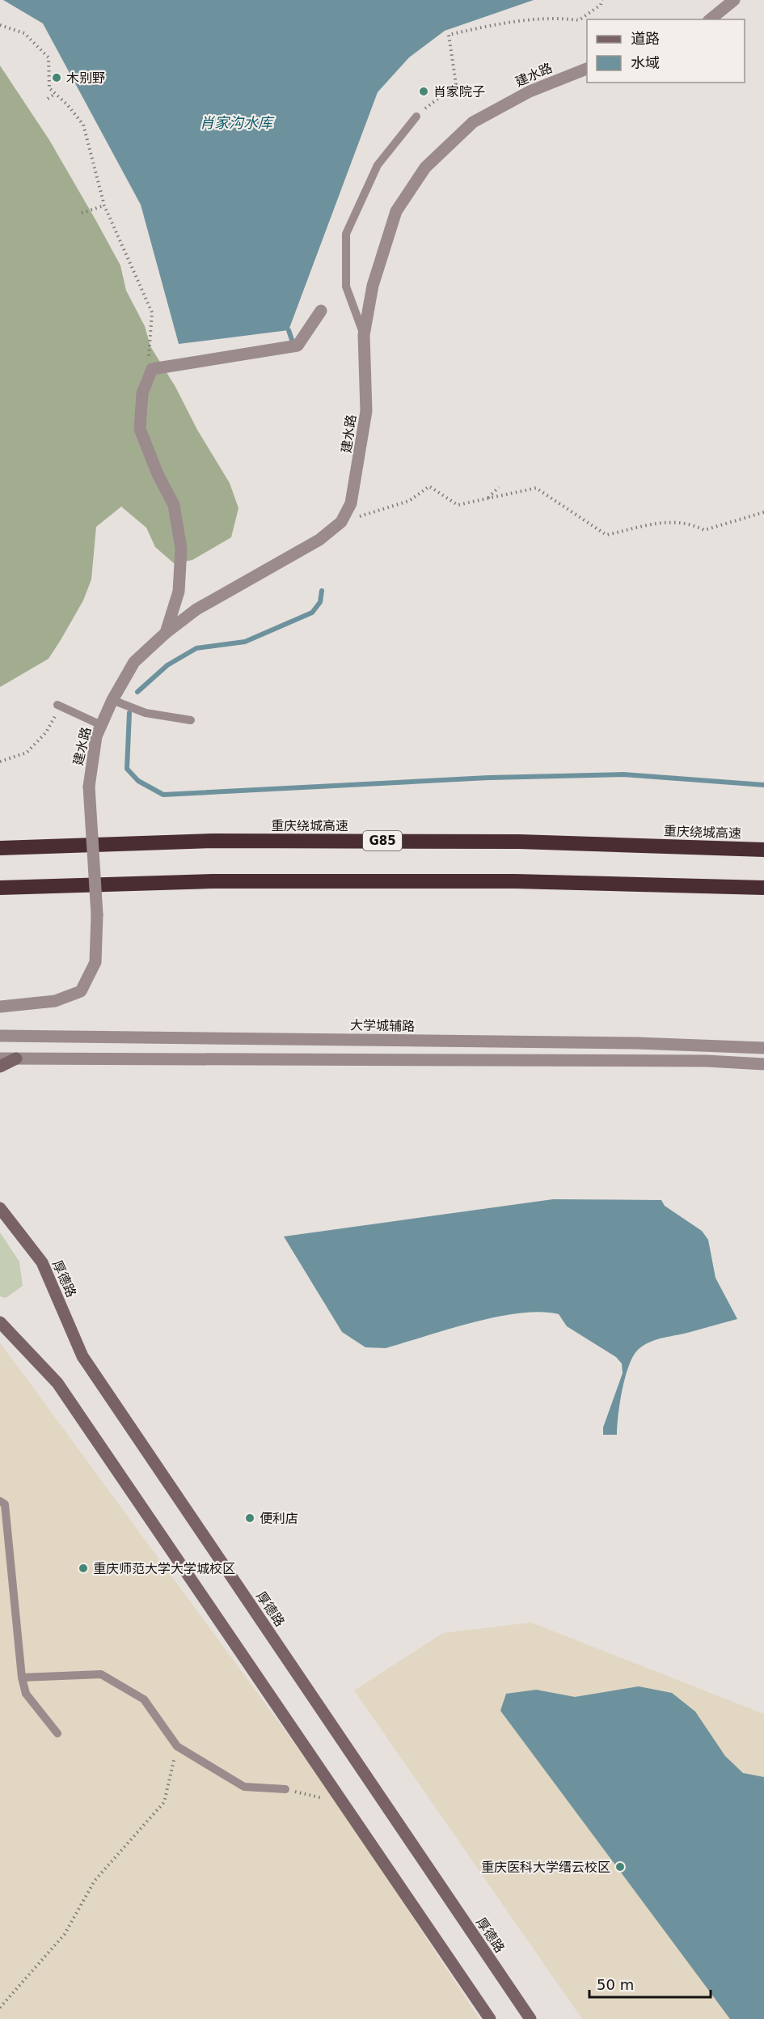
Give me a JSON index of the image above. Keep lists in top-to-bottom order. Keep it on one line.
{"streets":{"highway":["重庆绕城高速","G85"],"main road":["厚德路"],"street":["建水路","大学城辅路"]},"water":["肖家沟水库"],"places":["木别野","肖家院子","便利店","重庆师范大学大学城校区","重庆医科大学缙云校区"],"legend":["道路","水域"],"scale_bar":"50 m"}
